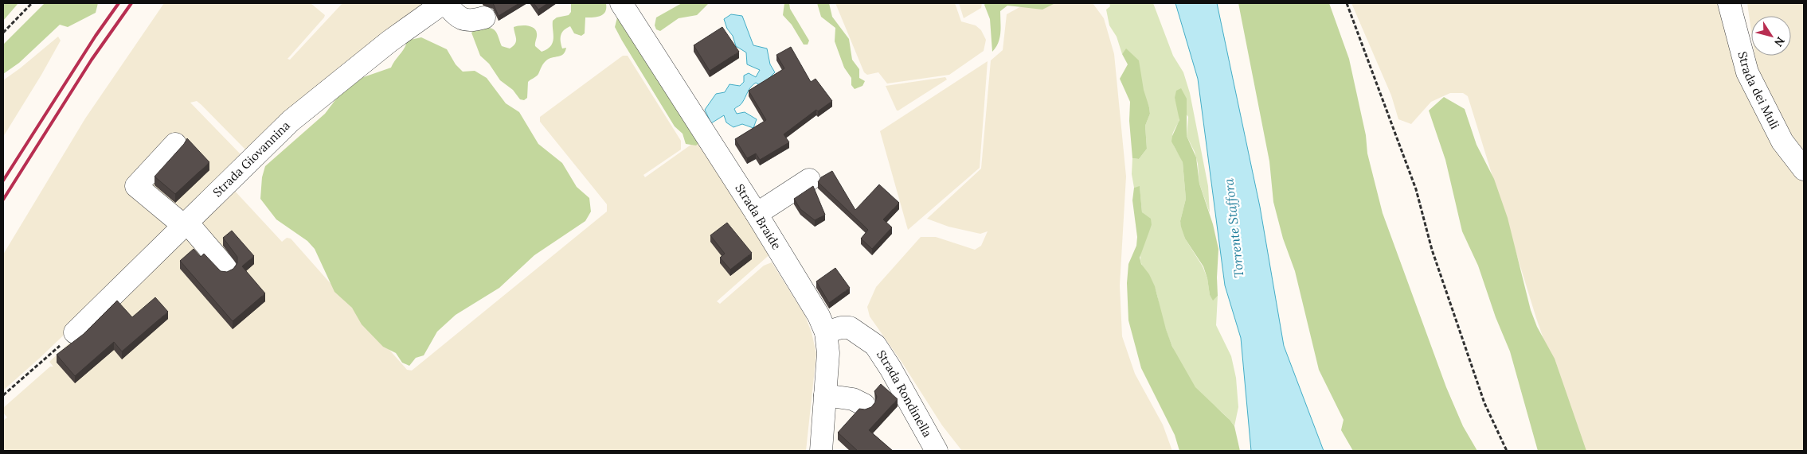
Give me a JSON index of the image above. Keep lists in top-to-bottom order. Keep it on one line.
{"streets":{"street":["Strada dei Muli","Strada Giovannina","Strada Braide","Strada Rondinella"]},"crossings":[["Strada Braide","Strada Rondinella"]],"water":["Torrente Staffora"],"north":"bottom right"}
